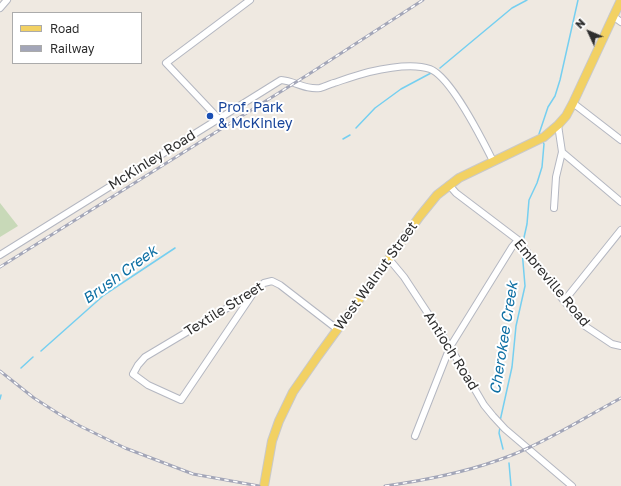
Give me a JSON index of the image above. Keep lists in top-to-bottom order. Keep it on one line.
{"streets":{"main road":["West Walnut Street"],"street":["McKinley Road","Embreville Road","Textile Street","Antioch Road"]},"crossings":[["McKinley Road","West Walnut Street"],["West Walnut Street","Embreville Road"],["West Walnut Street","Textile Street"],["West Walnut Street","Antioch Road"]],"water":["Brush Creek","Cherokee Creek"],"places":["Prof. Park & McKinley"],"legend":["Road","Railway"],"north":"top left"}
